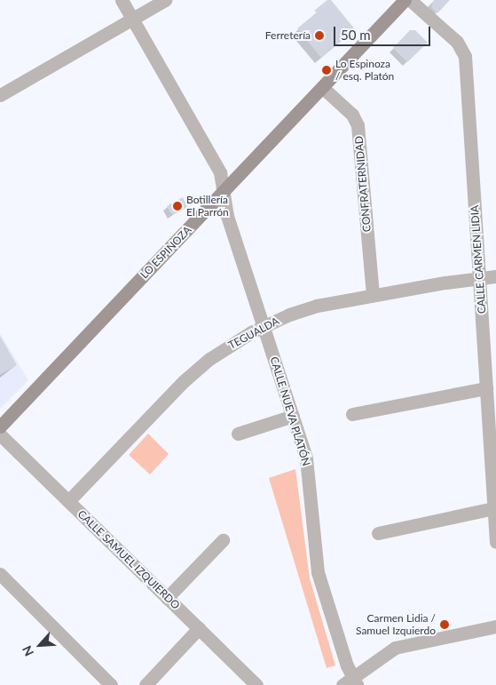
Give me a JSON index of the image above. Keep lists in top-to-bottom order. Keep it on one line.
{"streets":{"main road":["LO ESPINOZA"],"street":["CONFRATERNIDAD","CALLE CARMEN LIDIA","TEGUALDA","CALLE NUEVA PLATÓN","CALLE SAMUEL IZQUIERDO"]},"crossings":[["CONFRATERNIDAD","LO ESPINOZA"],["CONFRATERNIDAD","TEGUALDA"],["LO ESPINOZA","CALLE NUEVA PLATÓN"],["CALLE CARMEN LIDIA","TEGUALDA"],["TEGUALDA","CALLE NUEVA PLATÓN"],["TEGUALDA","CALLE SAMUEL IZQUIERDO"]],"places":["Ferretería","Lo Espinoza / esq. Platón","Botillería El Parrón","Carmen Lidia / Samuel Izquierdo"],"scale_bar":"50 m","north":"bottom left"}
